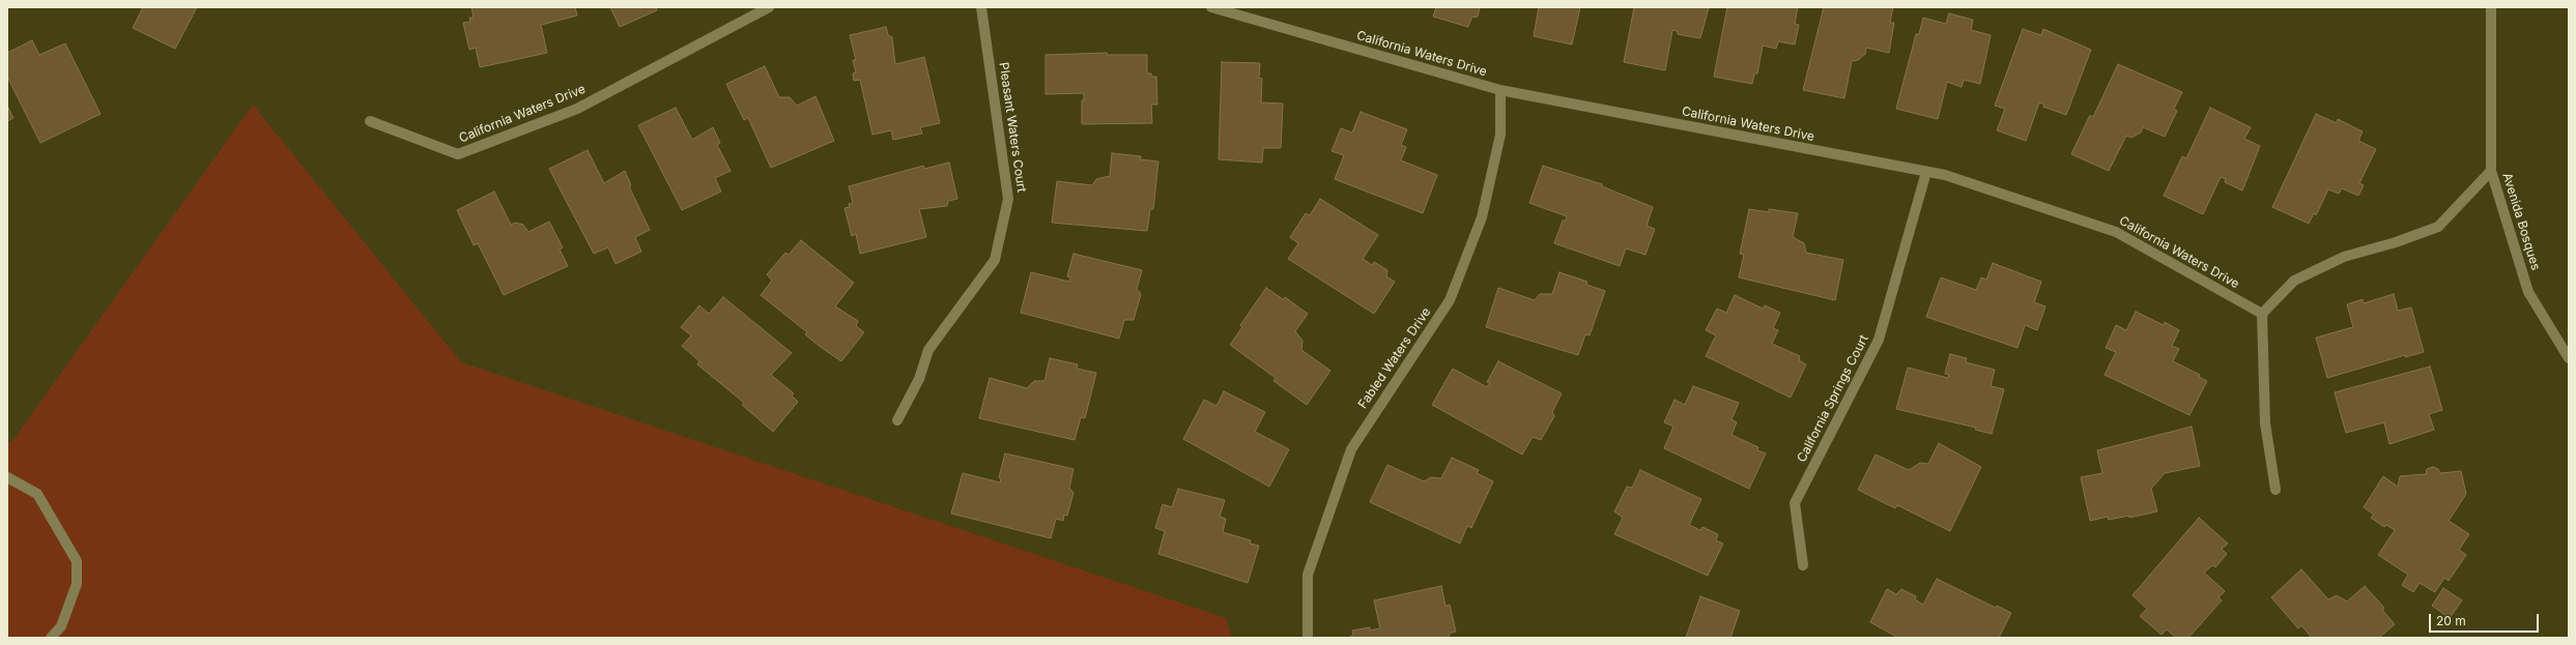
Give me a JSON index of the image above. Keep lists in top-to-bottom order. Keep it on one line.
{"streets":{"street":["California Waters Drive","Pleasant Waters Court","Avenida Bosques","Fabled Waters Drive","California Springs Court"]},"crossings":[["California Waters Drive","Fabled Waters Drive"],["California Waters Drive","California Springs Court"]],"scale_bar":"20 m"}
